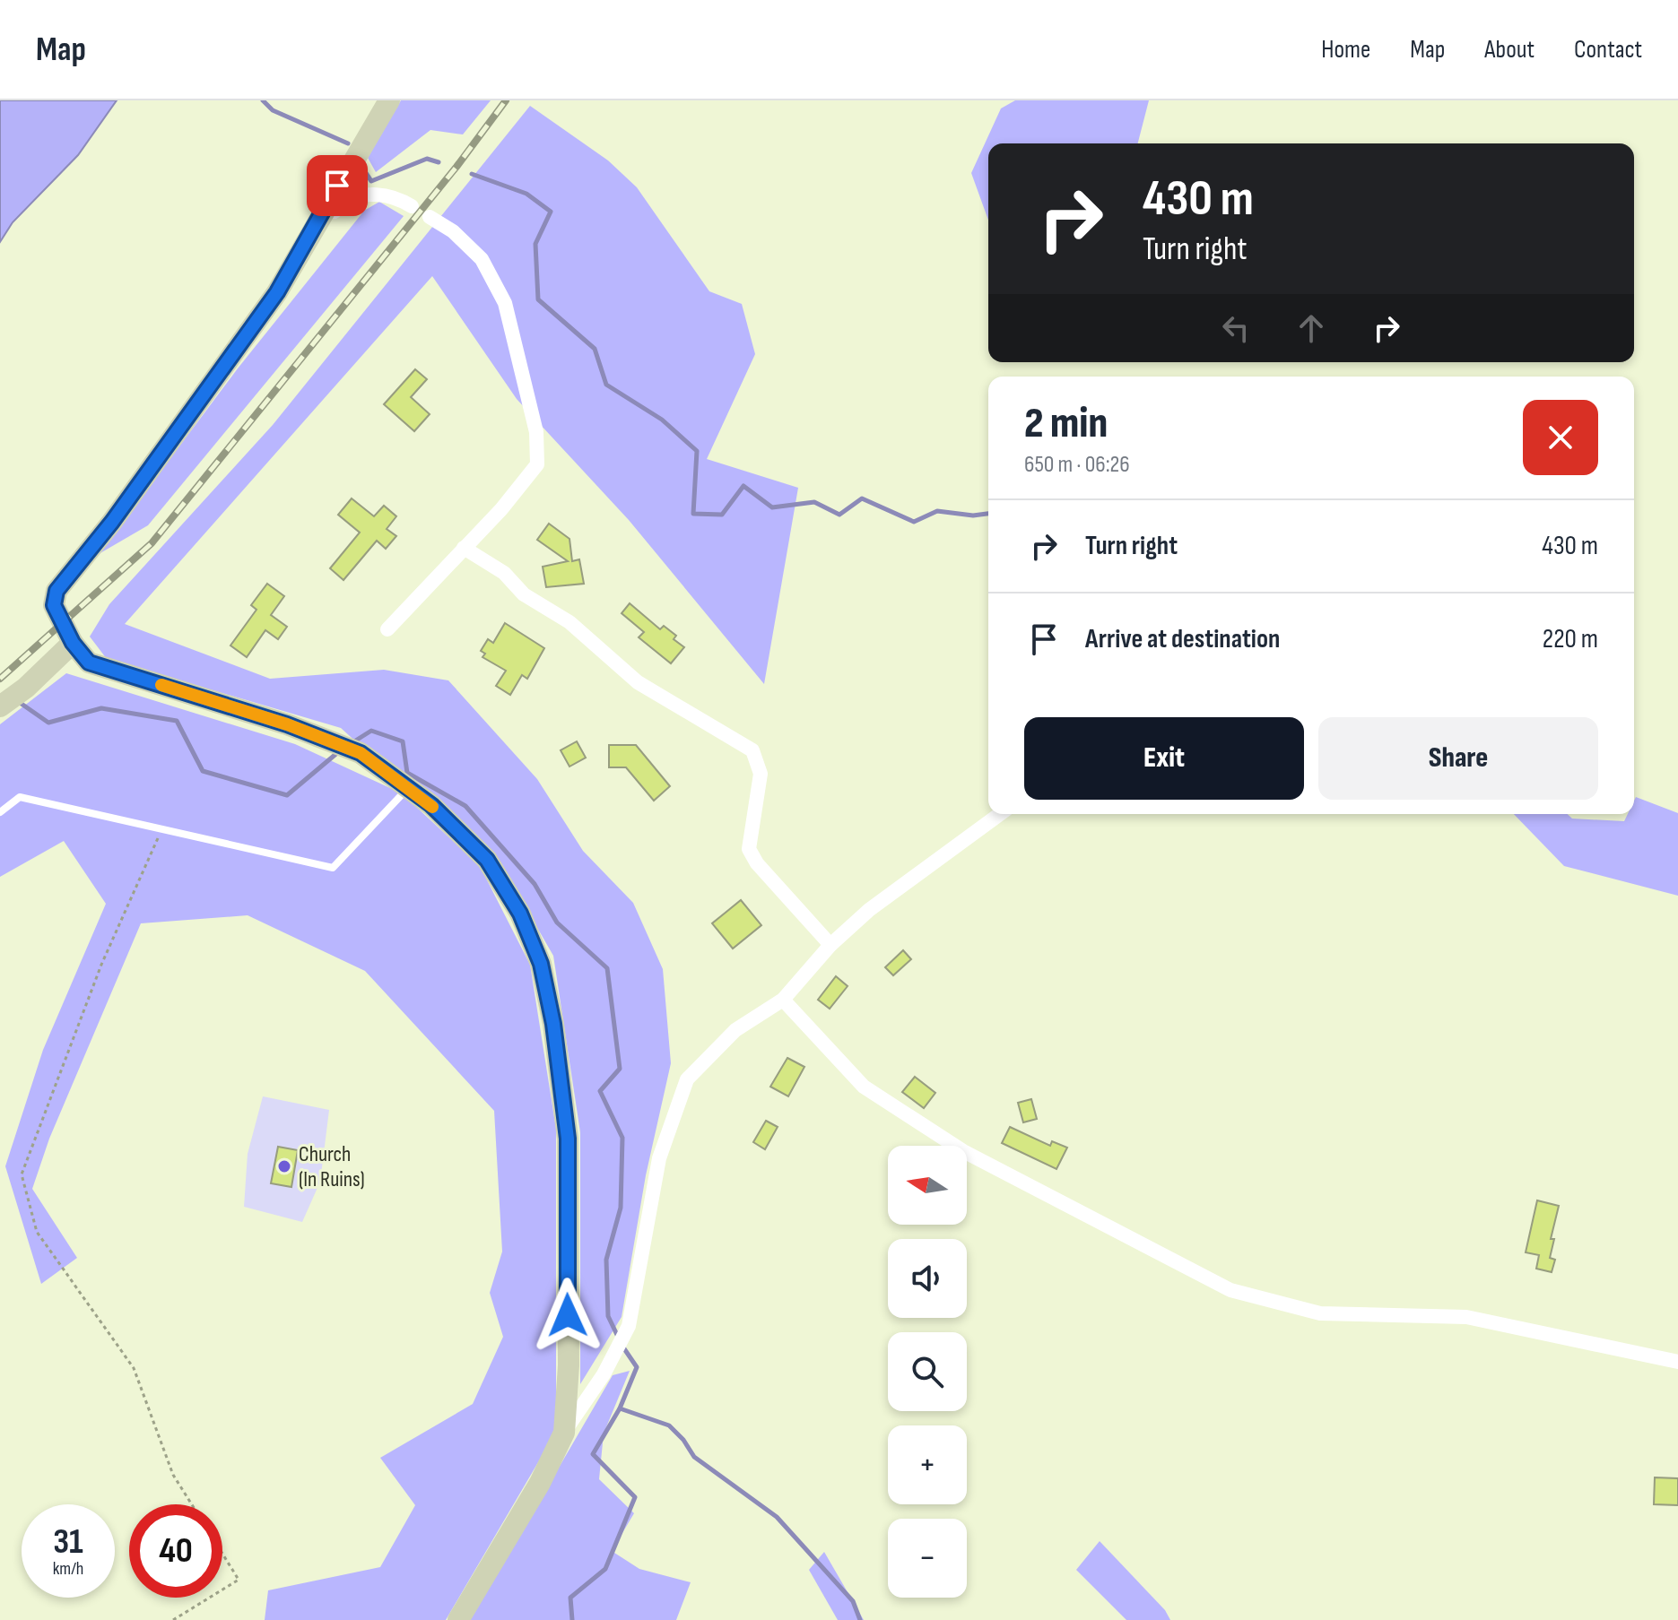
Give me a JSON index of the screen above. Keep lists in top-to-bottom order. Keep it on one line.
{"places":["Church (In Ruins)"],"north":"left","page":{"header":"Map","nav":["Home","Map","About","Contact"],"turn":["430 m","Turn right"],"heading":["2 min","650 m · 06:26"],"list":[{"name":"Turn right","value":"430 m"},{"name":"Arrive at destination","value":"220 m"}],"buttons":["Exit","Share"],"map_buttons":["+","−"],"speed":"31 km/h","limit":"40"}}
